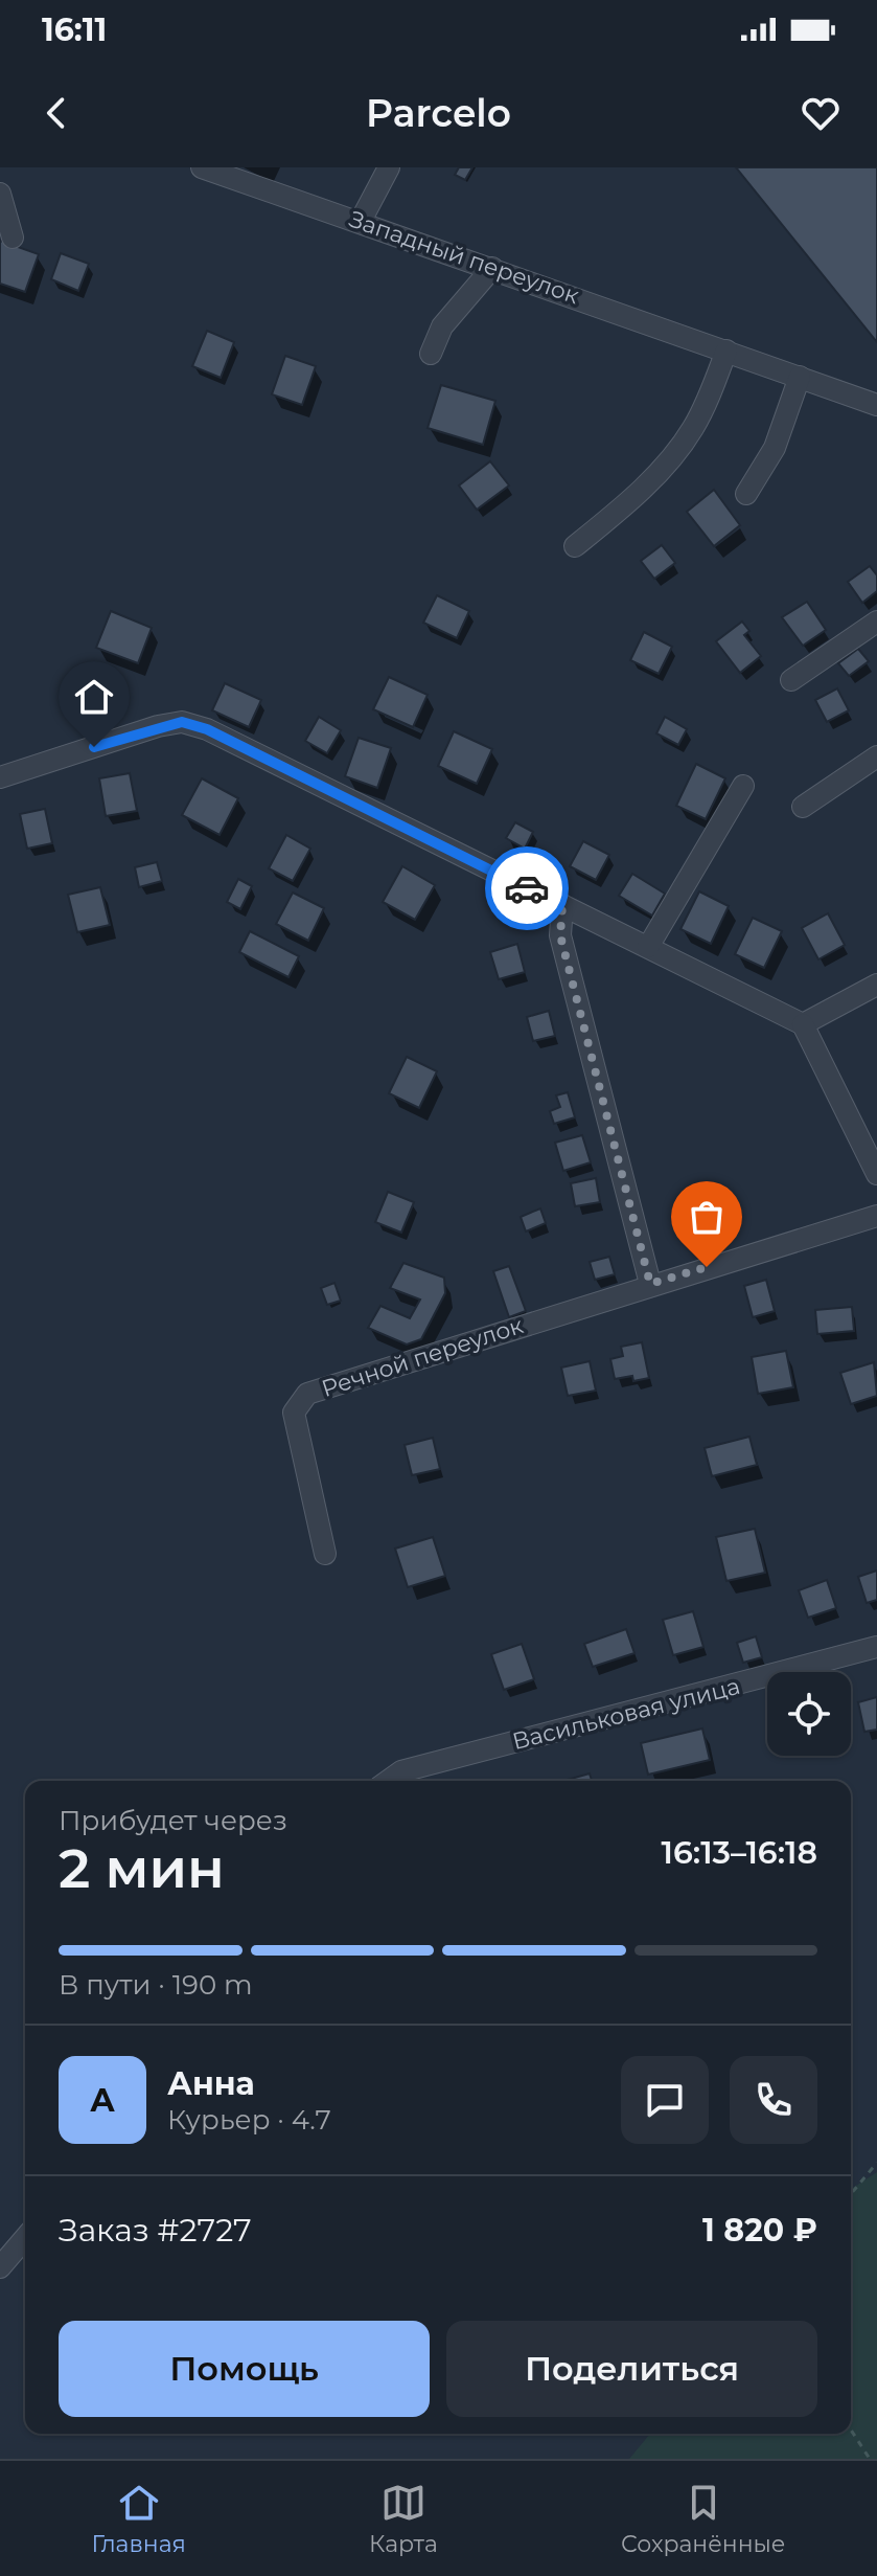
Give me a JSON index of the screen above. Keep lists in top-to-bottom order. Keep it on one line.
{"streets":{"street":["Западный переулок","Речной переулок","Васильковая улица"]},"page":{"status":"16:11","header":"Parcelo","heading":["2 мин","Прибудет через","16:13–16:18"],"panel":["Анна","Курьер · 4.7","Заказ #2727","1 820 ₽"],"bar":"В пути · 190 m","round":"А","buttons":["Помощь","Поделиться"],"tabs":["Главная","Карта","Сохранённые"]}}
